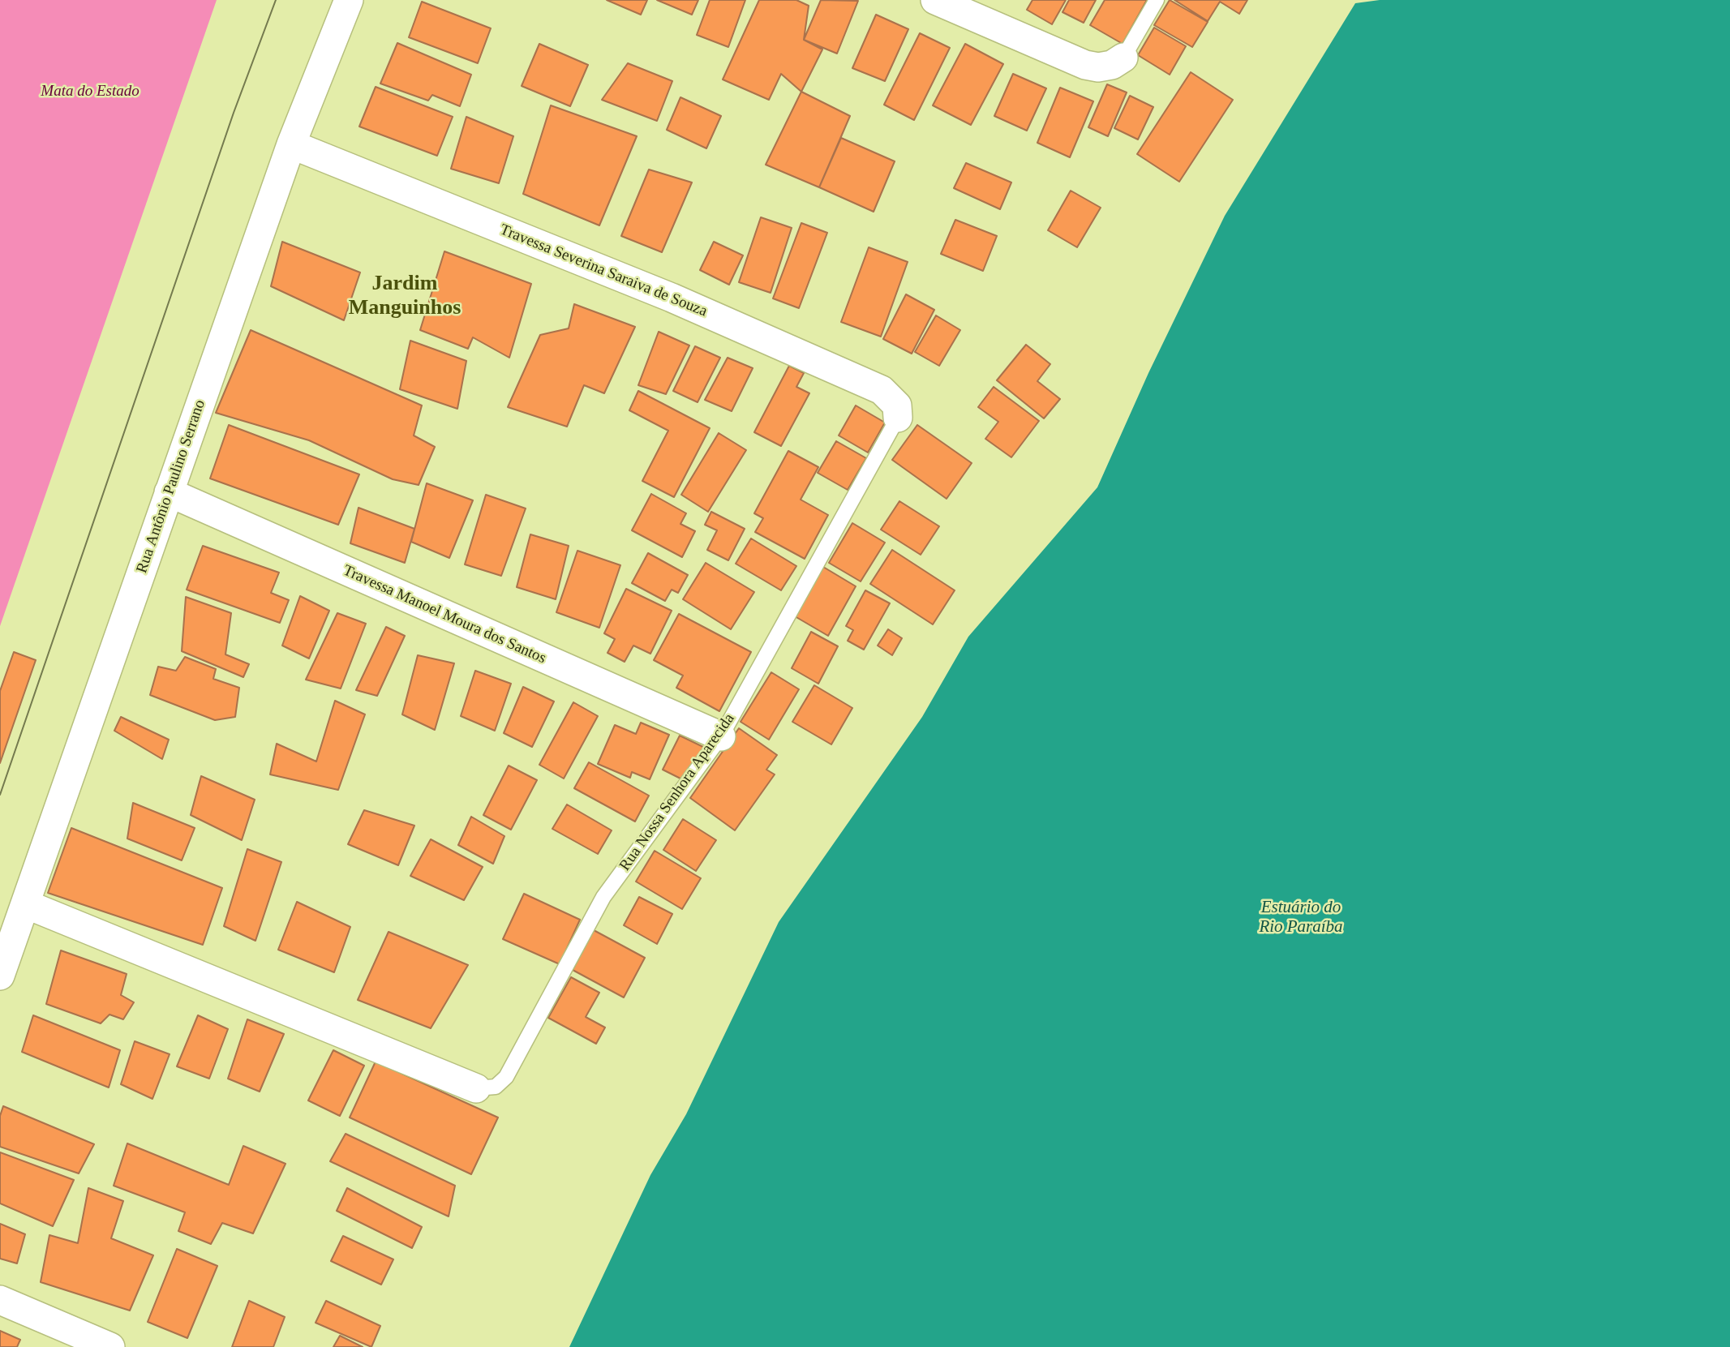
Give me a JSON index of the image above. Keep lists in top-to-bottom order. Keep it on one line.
{"streets":{"street":["Travessa Severina Saraiva de Souza","Rua Antônio Paulino Serrano","Travessa Manoel Moura dos Santos"],"lane":["Rua Nossa Senhora Aparecida"]},"crossings":[["Travessa Severina Saraiva de Souza","Rua Antônio Paulino Serrano"],["Travessa Severina Saraiva de Souza","Rua Nossa Senhora Aparecida"],["Rua Antônio Paulino Serrano","Travessa Manoel Moura dos Santos"],["Travessa Manoel Moura dos Santos","Rua Nossa Senhora Aparecida"]],"districts":["Jardim Manguinhos"],"water":["Estuário do Rio Paraíba"],"parks":["Mata do Estado"]}
